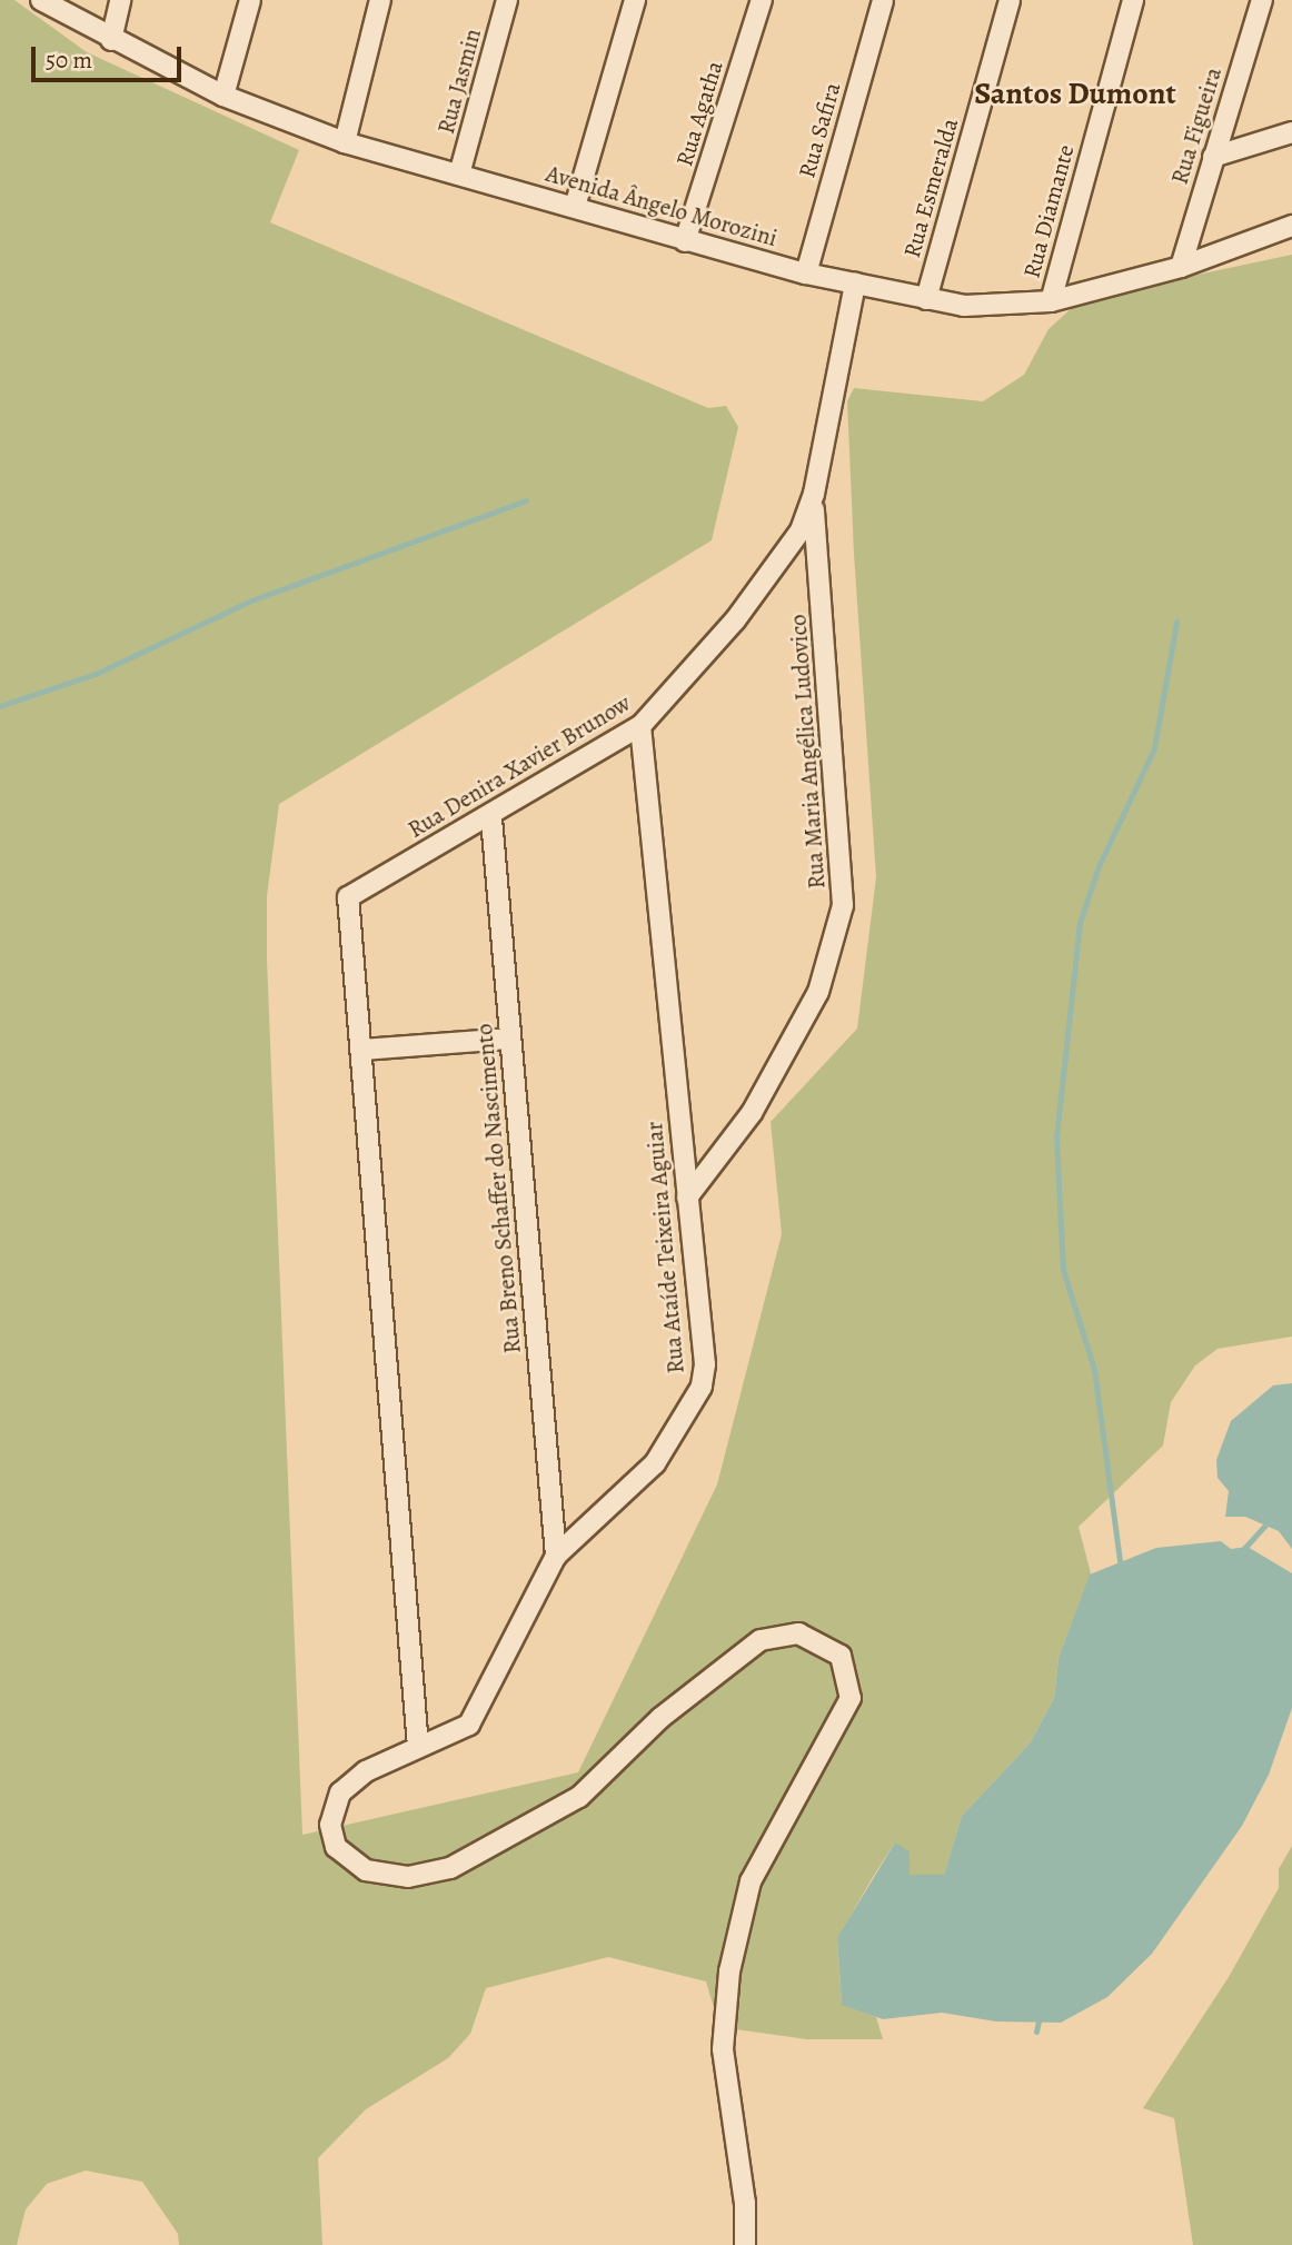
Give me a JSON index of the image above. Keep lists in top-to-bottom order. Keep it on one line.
{"streets":{"street":["Rua Jasmin","Rua Agatha","Rua Figueira","Rua Safira","Rua Esmeralda","Avenida Ângelo Morozini","Rua Diamante","Rua Maria Angélica Ludovico","Rua Denira Xavier Brunow","Rua Breno Schaffer do Nascimento","Rua Ataíde Teixeira Aguiar"]},"crossings":[["Rua Jasmin","Avenida Ângelo Morozini"],["Rua Agatha","Avenida Ângelo Morozini"],["Rua Figueira","Avenida Ângelo Morozini"],["Rua Safira","Avenida Ângelo Morozini"],["Rua Esmeralda","Avenida Ângelo Morozini"],["Avenida Ângelo Morozini","Rua Diamante"],["Avenida Ângelo Morozini","Rua Denira Xavier Brunow"],["Rua Maria Angélica Ludovico","Rua Denira Xavier Brunow"],["Rua Maria Angélica Ludovico","Rua Ataíde Teixeira Aguiar"],["Rua Denira Xavier Brunow","Rua Breno Schaffer do Nascimento"],["Rua Denira Xavier Brunow","Rua Ataíde Teixeira Aguiar"],["Rua Breno Schaffer do Nascimento","Rua Ataíde Teixeira Aguiar"]],"districts":["Santos Dumont"],"scale_bar":"50 m"}
